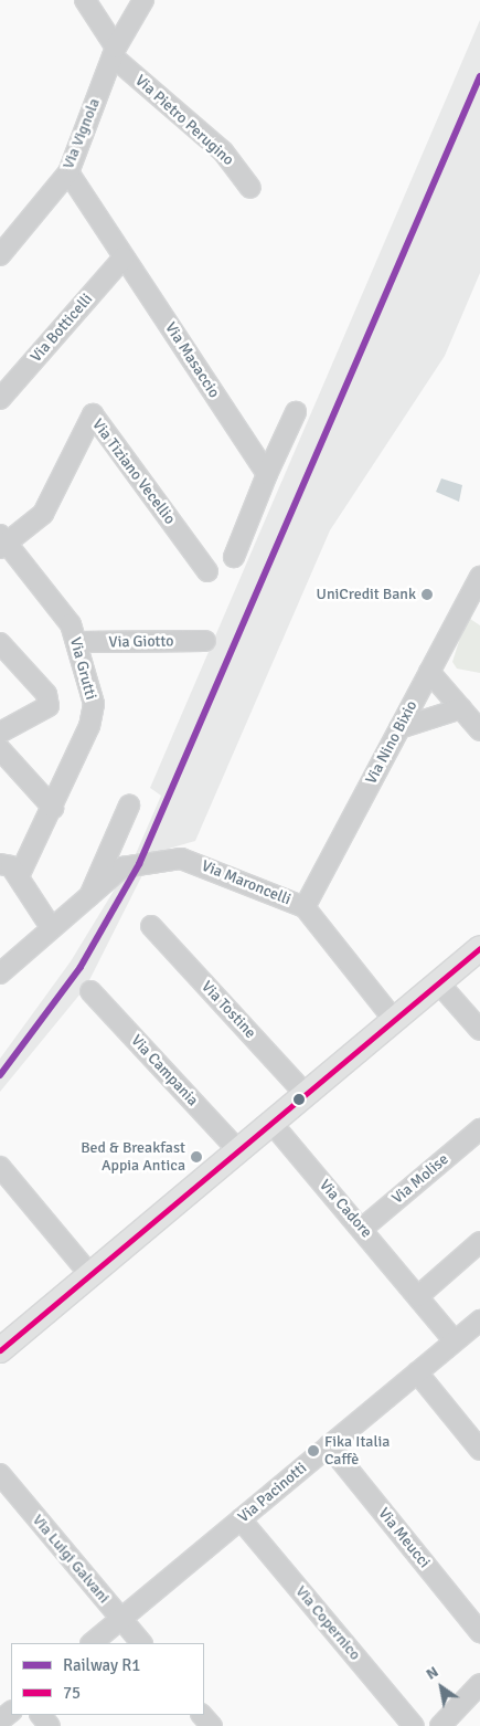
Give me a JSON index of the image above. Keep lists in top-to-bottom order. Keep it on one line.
{"streets":{"street":["Via Pietro Perugino","Via Vignola","Via Botticelli","Via Masaccio","Via Tiziano Vecellio","Via Giotto","Via Grutti","Via Nino Bixio","Via Maroncelli","Via Tostine","Via Campania","Via Molise","Via Cadore","Via Pacinotti","Via Meucci","Via Luigi Galvani","Via Copernico"]},"crossings":[["Via Pietro Perugino","Via Vignola"],["Via Vignola","Via Masaccio"],["Via Botticelli","Via Masaccio"],["Via Tiziano Vecellio","Via Grutti"],["Via Giotto","Via Grutti"],["Via Nino Bixio","Via Maroncelli"],["Via Molise","Via Cadore"],["Via Cadore","Via Pacinotti"],["Via Pacinotti","Via Meucci"],["Via Pacinotti","Via Luigi Galvani"],["Via Pacinotti","Via Copernico"]],"places":["UniCredit Bank","Bed & Breakfast Appia Antica","Fika Italia Caffè"],"lines":["rail line R1","transit line 75"],"legend":["Railway R1","75"],"north":"top left"}
